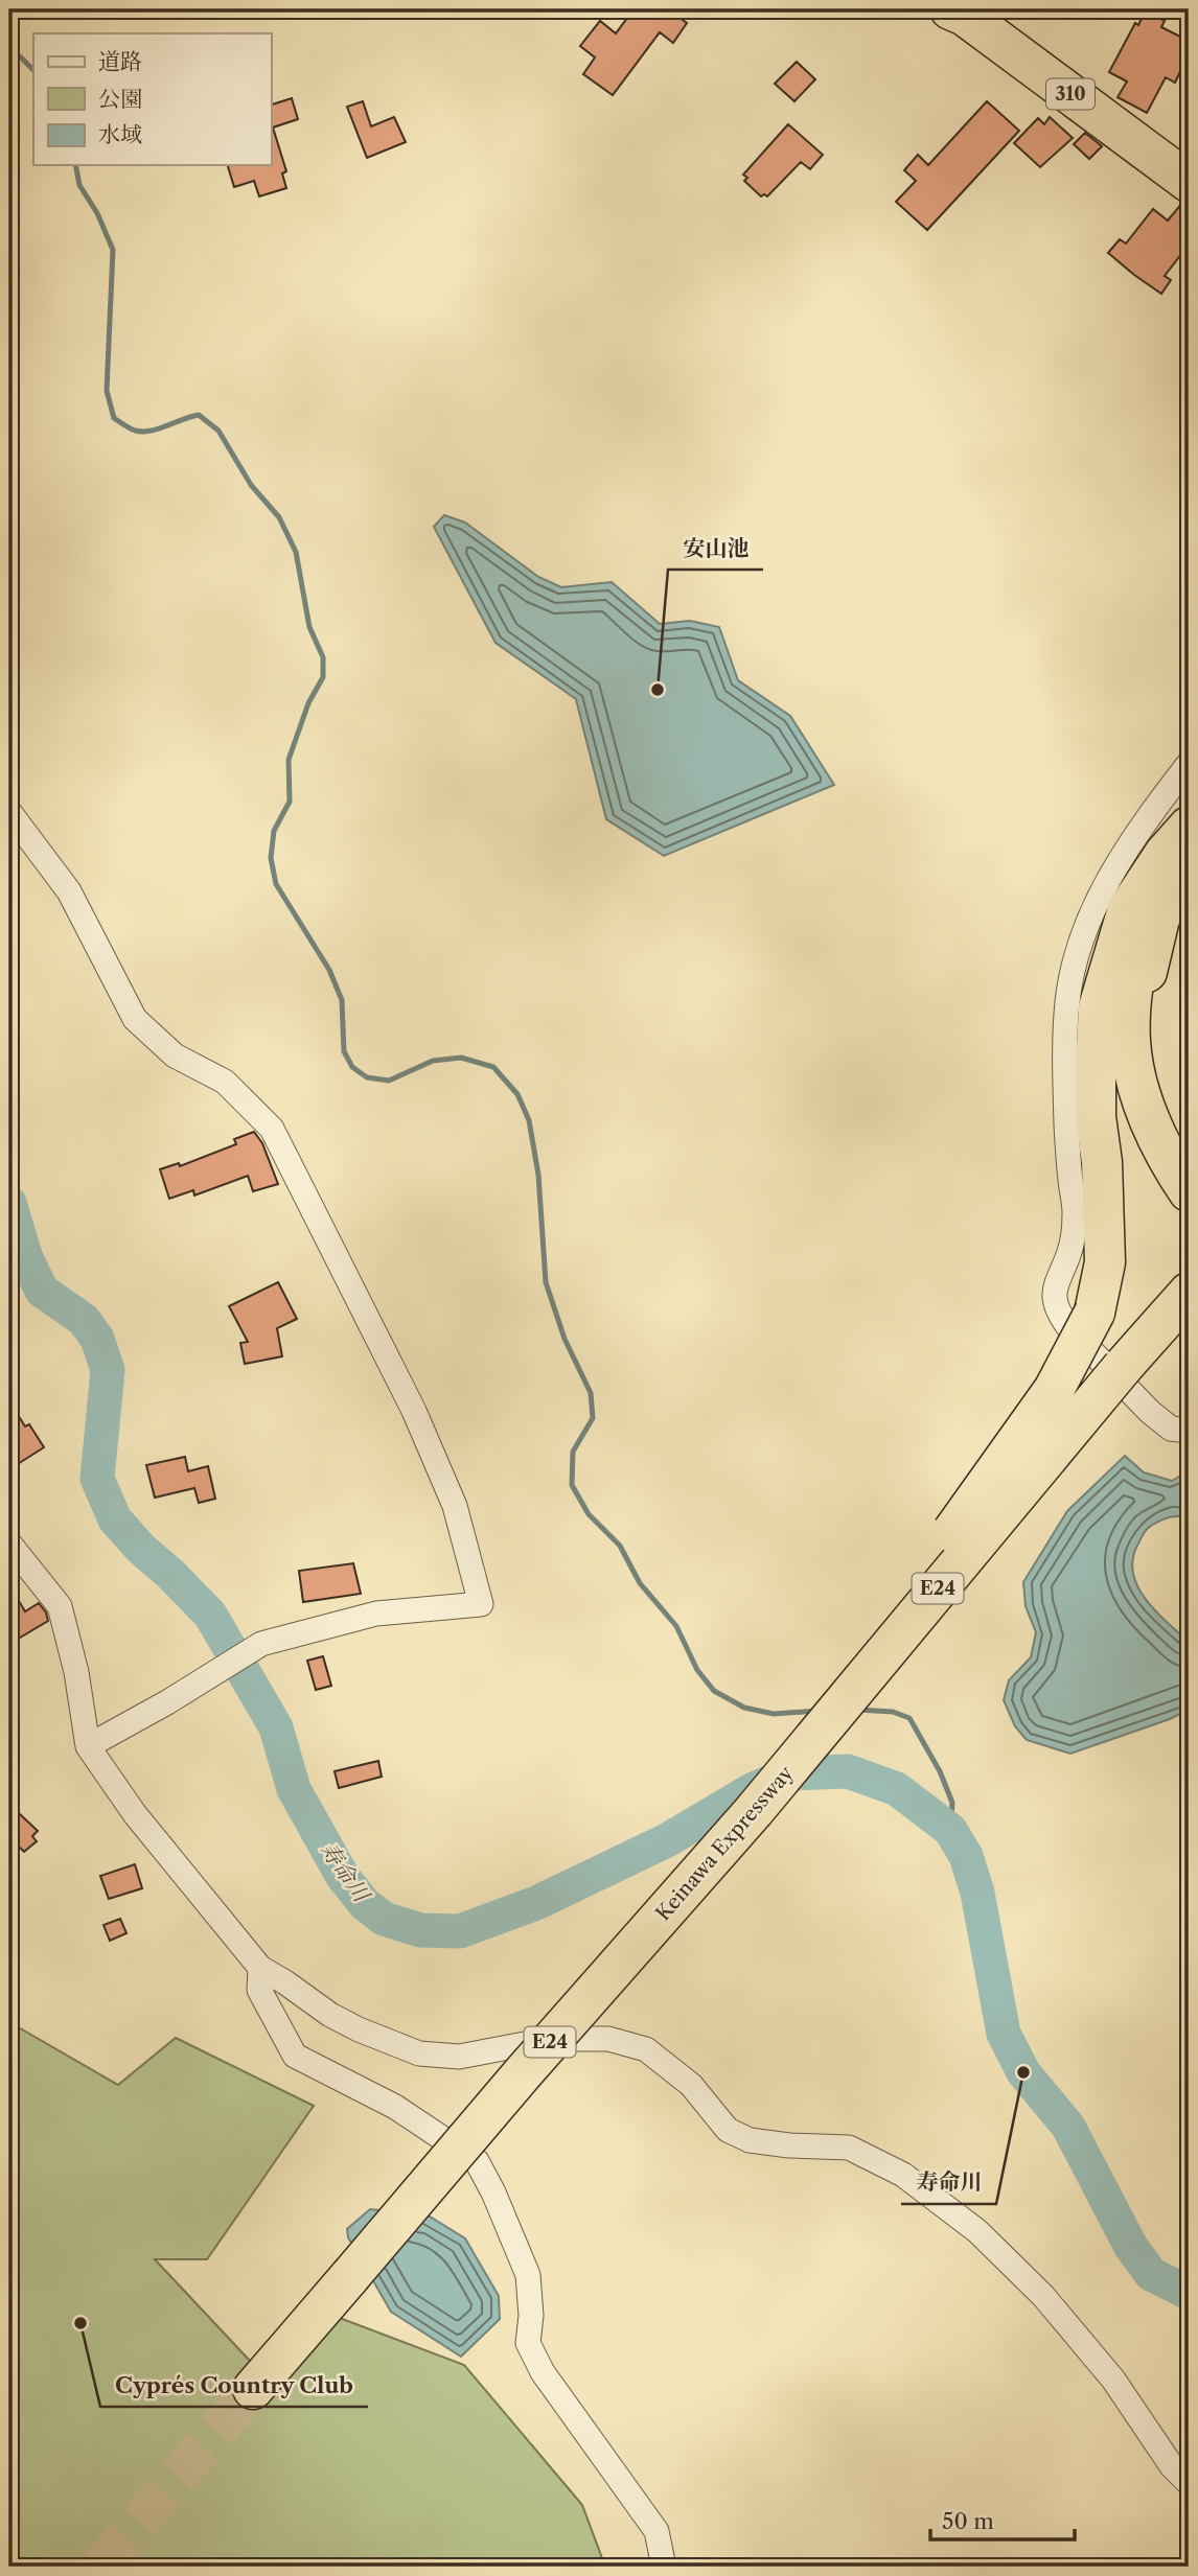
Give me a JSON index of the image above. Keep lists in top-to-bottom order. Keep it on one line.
{"streets":{"highway":["310","E24","Keinawa Expressway"]},"water":["寿命川"],"places":["安山池","寿命川","Cyprés Country Club"],"legend":["道路","公園","水域"],"scale_bar":"50 m"}
